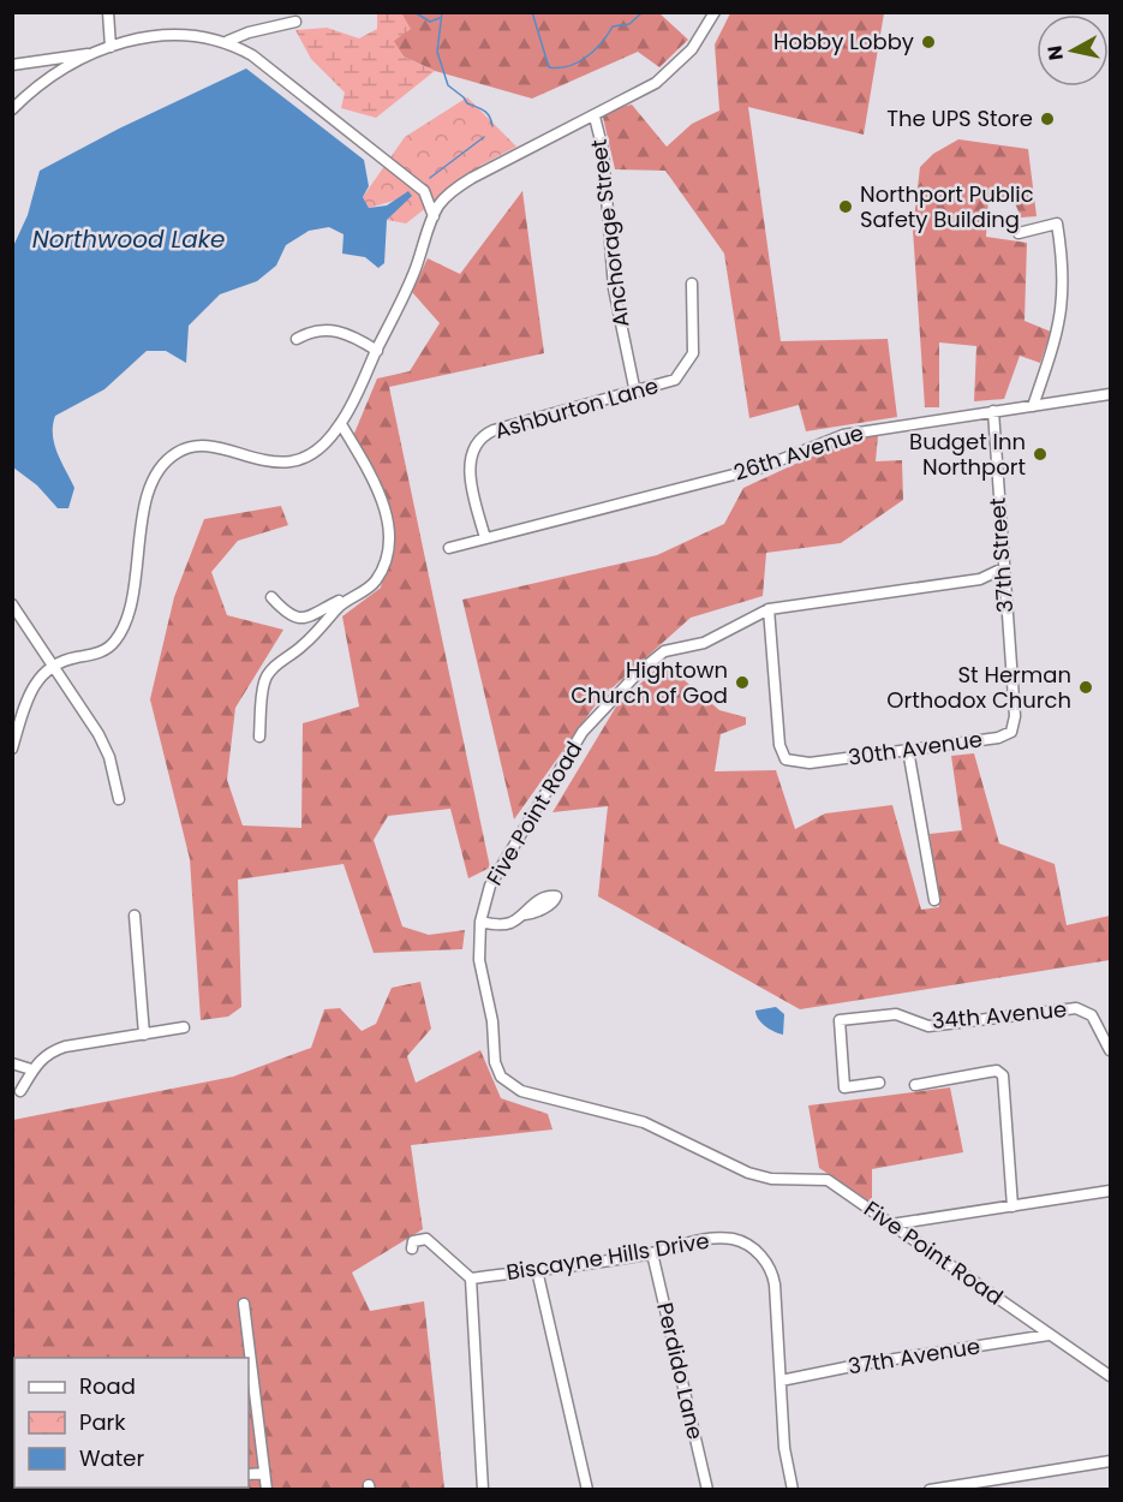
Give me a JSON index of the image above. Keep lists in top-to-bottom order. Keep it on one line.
{"streets":{"street":["Anchorage Street","Ashburton Lane","26th Avenue","37th Street","30th Avenue","Five Point Road","34th Avenue","Biscayne Hills Drive","37th Avenue","Perdido Lane"]},"crossings":[["Anchorage Street","Ashburton Lane"],["Ashburton Lane","26th Avenue"],["26th Avenue","37th Street"],["37th Street","30th Avenue"],["37th Street","Five Point Road"],["30th Avenue","Five Point Road"],["Five Point Road","37th Avenue"],["Biscayne Hills Drive","37th Avenue"],["Biscayne Hills Drive","Perdido Lane"]],"water":["Northwood Lake"],"places":["Hobby Lobby","The UPS Store","Northport Public Safety Building","Budget Inn Northport","Hightown Church of God","St Herman Orthodox Church"],"legend":["Road","Park","Water"],"north":"left"}
